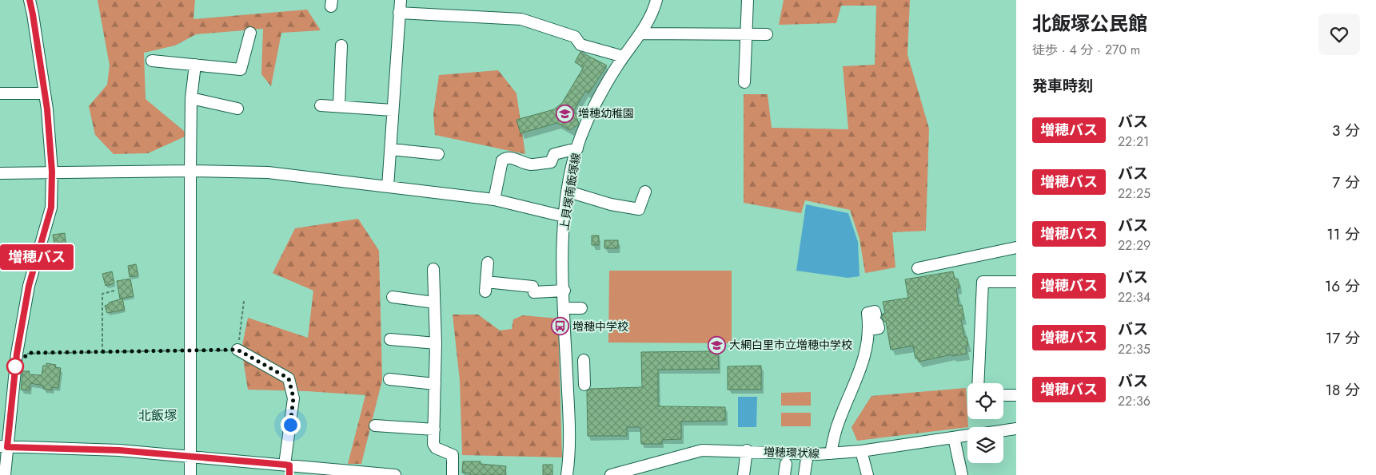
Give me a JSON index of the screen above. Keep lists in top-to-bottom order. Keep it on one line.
{"streets":{"street":["上貝塚南飯塚線","増穂環状線"]},"districts":["北飯塚"],"places":{"school or university":["増穂幼稚園","大網白里市立増穂中学校"],"bus stop":["増穂中学校"]},"lines":["bus line 増穂バス"],"page":{"on_map":"増穂バス","heading":[["北飯塚公民館","徒歩 · 4 分 · 270 m"],"発車時刻"],"list":[{"mark":"増穂バス","name":"バス","note":"22:21","value":"3 分"},{"mark":"増穂バス","name":"バス","note":"22:25","value":"7 分"},{"mark":"増穂バス","name":"バス","note":"22:29","value":"11 分"},{"mark":"増穂バス","name":"バス","note":"22:34","value":"16 分"},{"mark":"増穂バス","name":"バス","note":"22:35","value":"17 分"},{"mark":"増穂バス","name":"バス","note":"22:36","value":"18 分"}]}}
